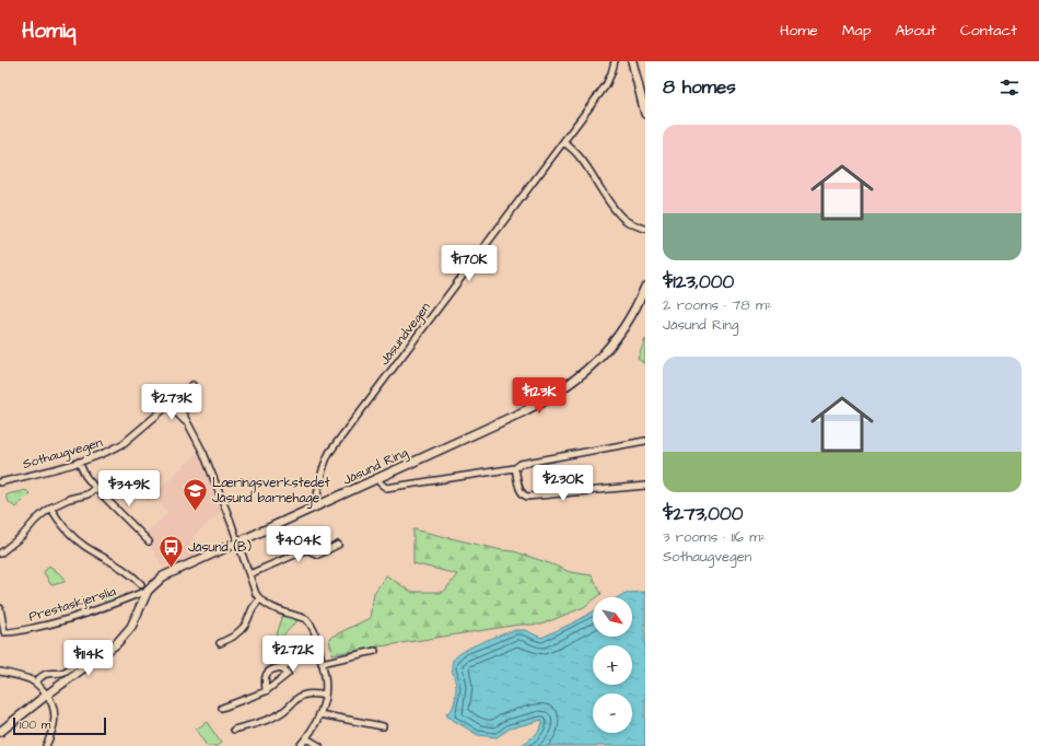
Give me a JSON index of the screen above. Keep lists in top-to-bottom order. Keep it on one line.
{"streets":{"main road":["Jåsund Ring"],"street":["Jåsundvegen","Sothaugvegen","Prestaskjerslia"]},"crossings":[["Jåsundvegen","Jåsund Ring"],["Jåsund Ring","Prestaskjerslia"]],"places":{"school or university":["Læringsverkstedet Jåsund barnehage"],"bus stop":["Jåsund (B)"]},"scale_bar":"100 m","north":"bottom right","page":{"header":"Homiq","nav":["Home","Map","About","Contact"],"heading":"8 homes","list":[{"name":"$123,000","note":"2 rooms · 78 m² · Jåsund Ring"},{"name":"$273,000","note":"3 rooms · 116 m² · Sothaugvegen"}],"price":["$170K","$123K","$273K","$230K","$349K","$404K","$272K","$114K"],"map_buttons":["+","−"],"scale":"100 m"}}
